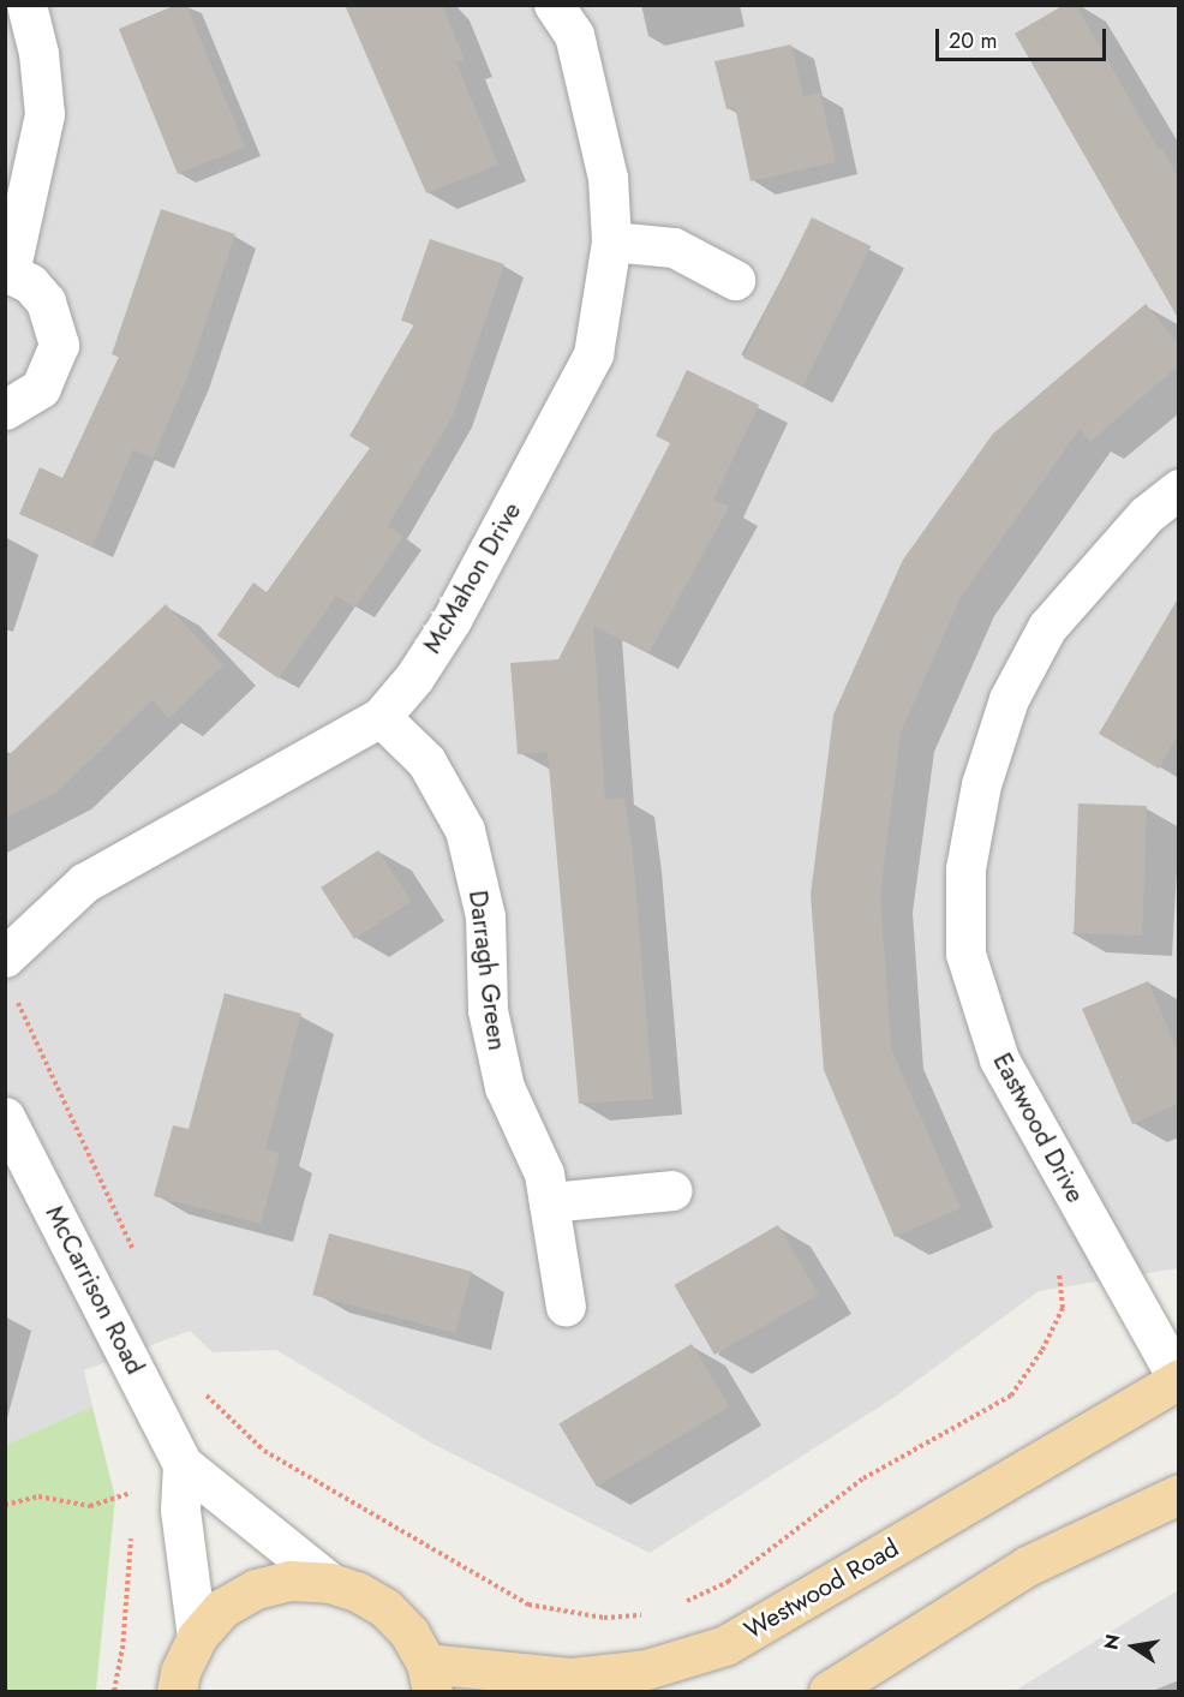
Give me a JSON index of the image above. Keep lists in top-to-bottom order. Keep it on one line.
{"streets":{"main road":["Westwood Road"],"street":["McMahon Drive","Darragh Green","Eastwood Drive","McCarrison Road"]},"crossings":[["McMahon Drive","Darragh Green"],["Eastwood Drive","Westwood Road"]],"scale_bar":"20 m","north":"left"}
